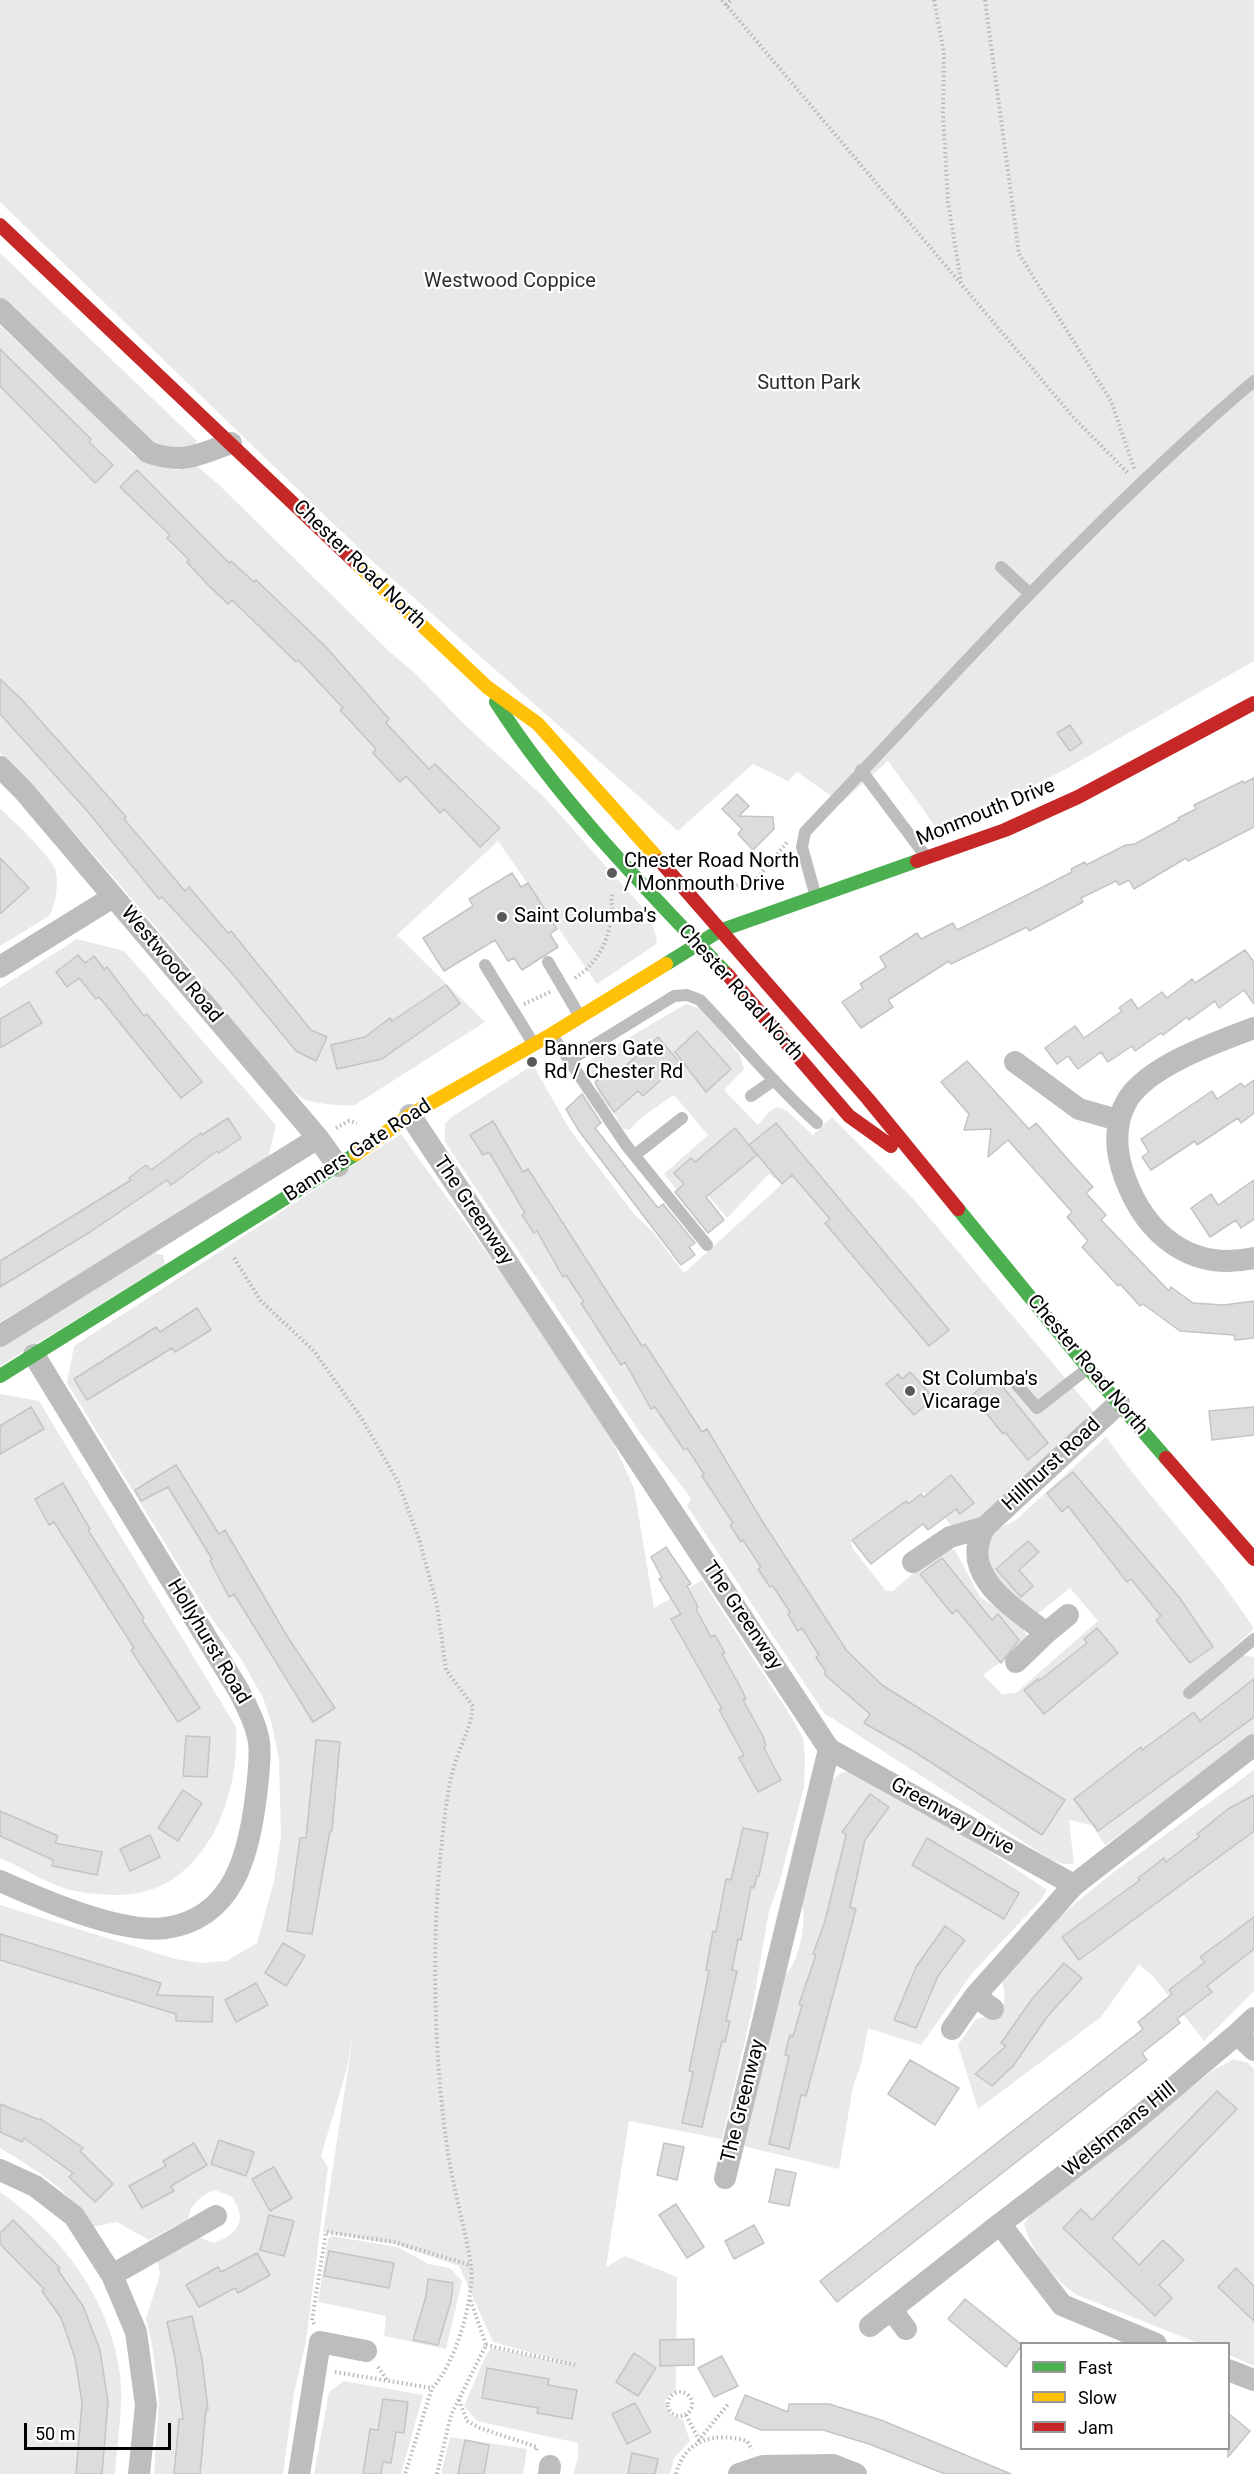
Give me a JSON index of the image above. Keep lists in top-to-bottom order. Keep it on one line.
{"streets":{"main road":["Chester Road North","Monmouth Drive","Banners Gate Road"],"street":["Westwood Road","The Greenway","Hillhurst Road","Hollyhurst Road","Greenway Drive","Welshmans Hill"]},"crossings":[["Chester Road North","Monmouth Drive"],["Chester Road North","Banners Gate Road"],["Chester Road North","Hillhurst Road"],["Monmouth Drive","Banners Gate Road"],["Westwood Road","Banners Gate Road"],["Banners Gate Road","The Greenway"],["Banners Gate Road","Hollyhurst Road"],["The Greenway","Greenway Drive"]],"parks":["Westwood Coppice","Sutton Park"],"places":["Chester Road North / Monmouth Drive","Saint Columba's","Banners Gate Rd / Chester Rd","St Columba's Vicarage"],"legend":["Fast","Slow","Jam"],"scale_bar":"50 m"}
